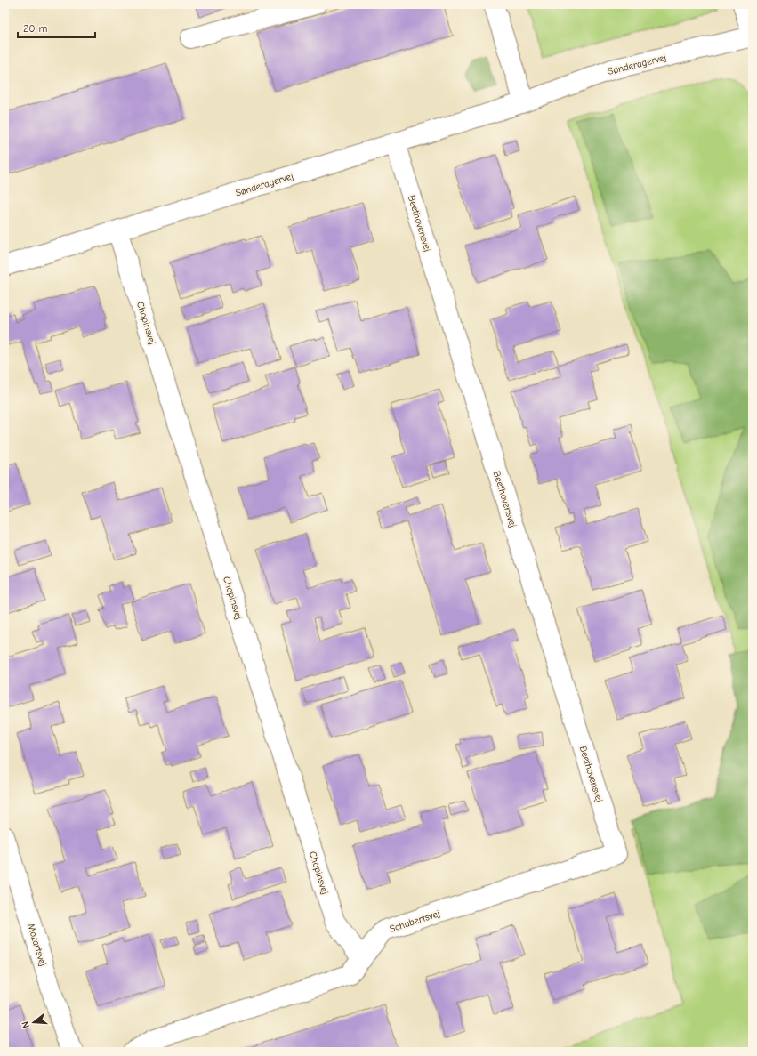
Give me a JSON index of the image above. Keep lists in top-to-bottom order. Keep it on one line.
{"streets":{"street":["Sønderagervej","Beethovensvej","Chopinsvej","Schubertsvej","Mozartsvej"]},"crossings":[["Sønderagervej","Beethovensvej"],["Sønderagervej","Chopinsvej"],["Beethovensvej","Schubertsvej"],["Chopinsvej","Schubertsvej"]],"scale_bar":"20 m","north":"left"}
